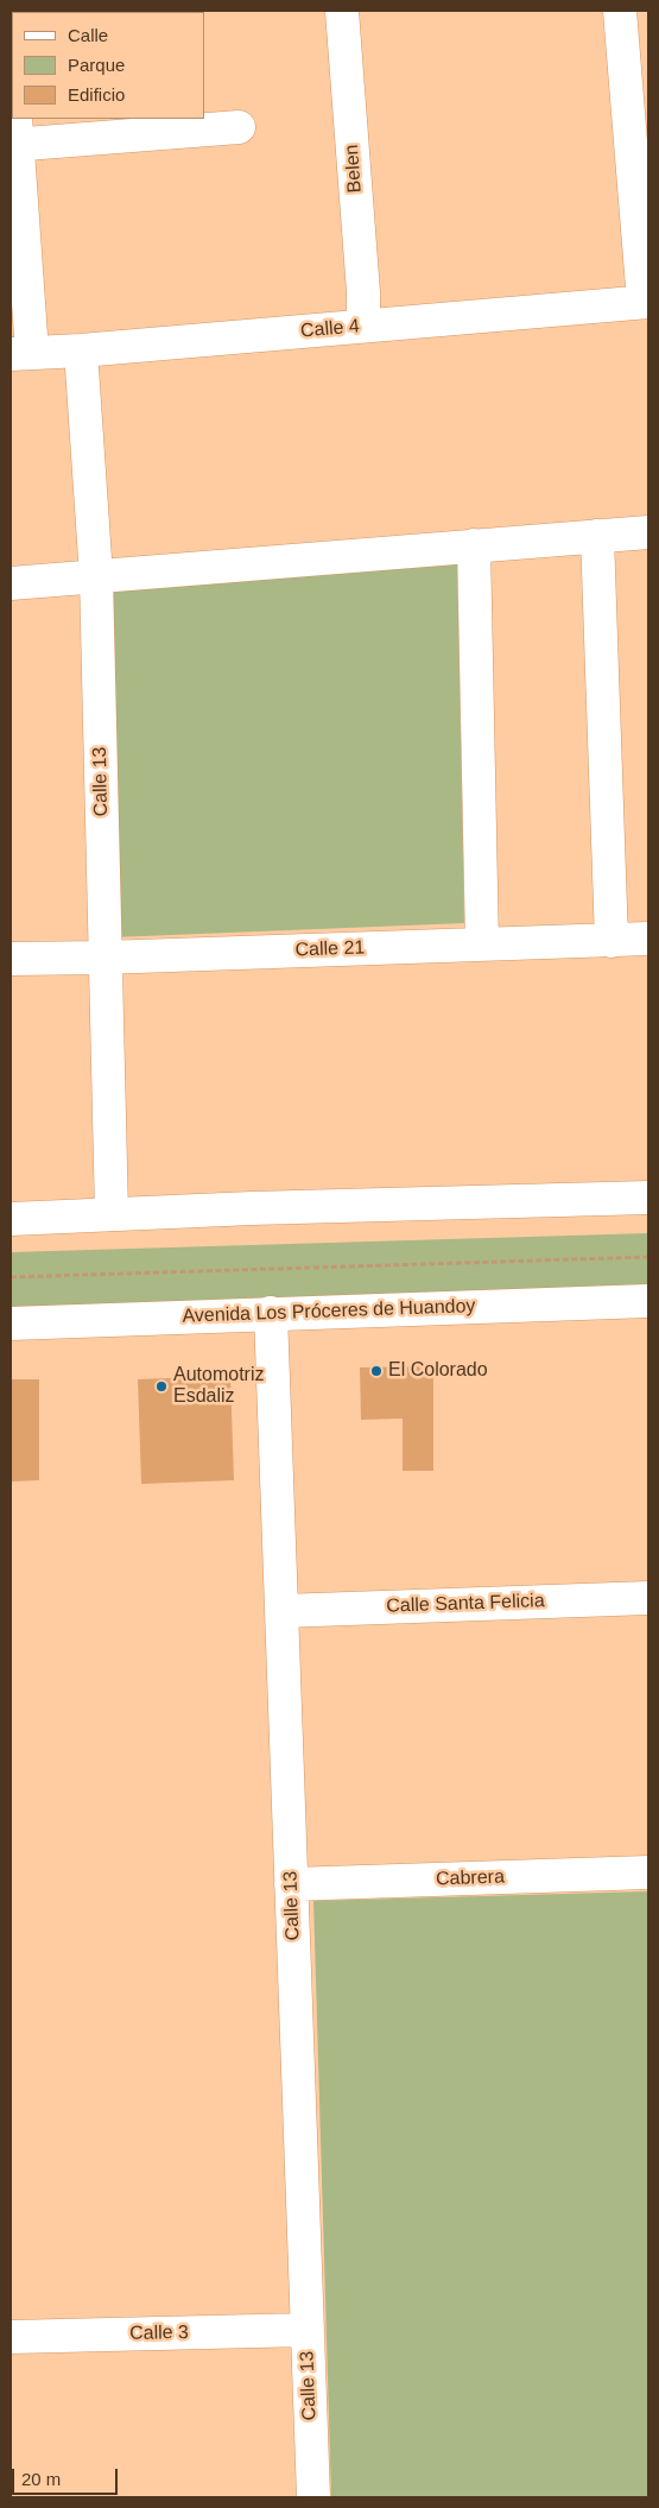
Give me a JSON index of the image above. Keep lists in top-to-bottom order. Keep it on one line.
{"streets":{"street":["Belen","Calle 4","Calle 13","Calle 21","Avenida Los Próceres de Huandoy","Calle Santa Felicia","Cabrera","Calle 3"]},"crossings":[["Belen","Calle 4"],["Calle 4","Calle 13"],["Calle 13","Calle 21"],["Calle 13","Avenida Los Próceres de Huandoy"],["Calle 13","Calle Santa Felicia"],["Calle 13","Cabrera"],["Calle 13","Calle 3"]],"places":["El Colorado","Automotriz Esdaliz"],"legend":["Calle","Parque","Edificio"],"scale_bar":"20 m"}
